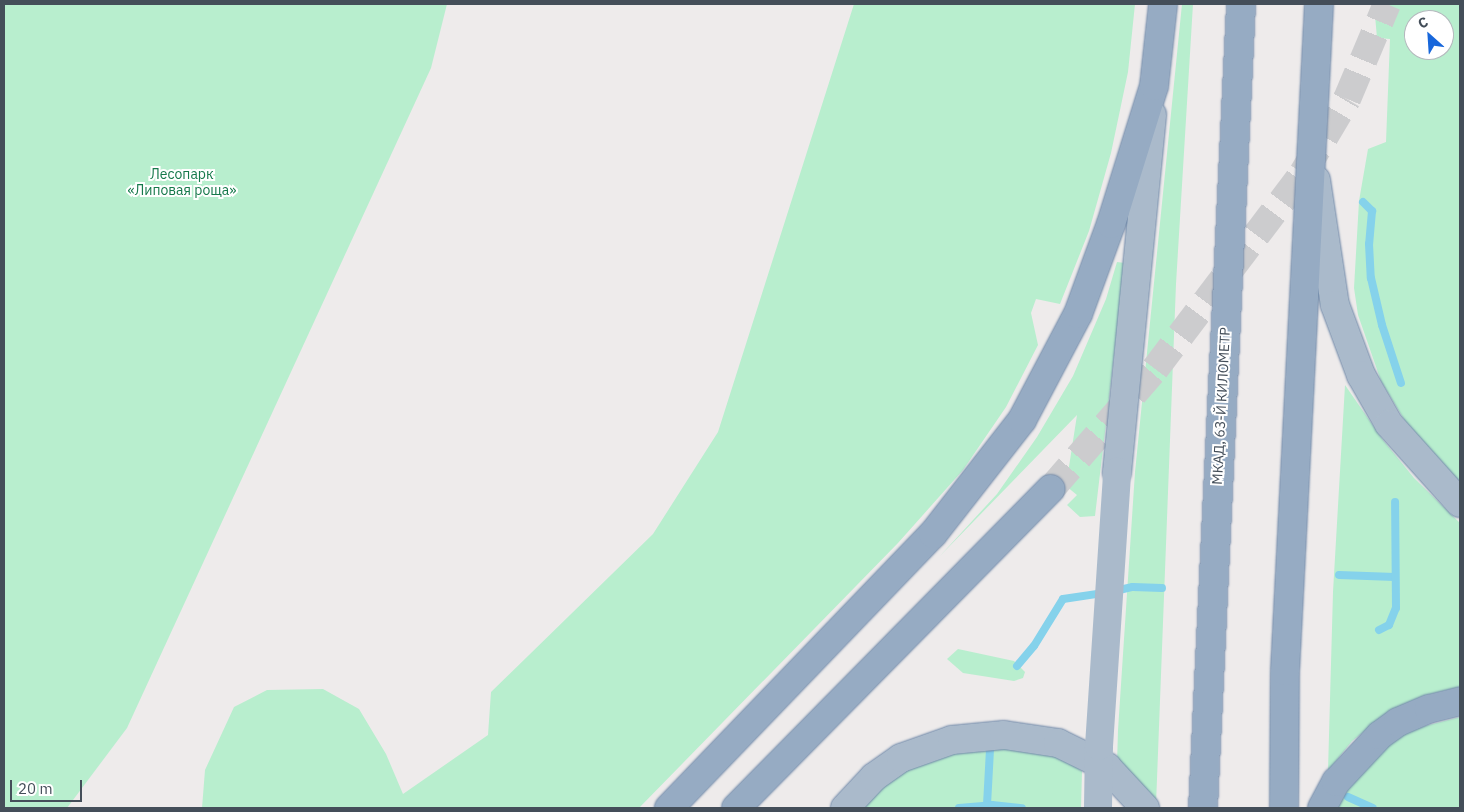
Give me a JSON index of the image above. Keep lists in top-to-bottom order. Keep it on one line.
{"streets":{"highway":["МКАД, 63-Й КИЛОМЕТР"]},"parks":["Лесопарк «Липовая роща»"],"scale_bar":"20 m","north":"top left"}
